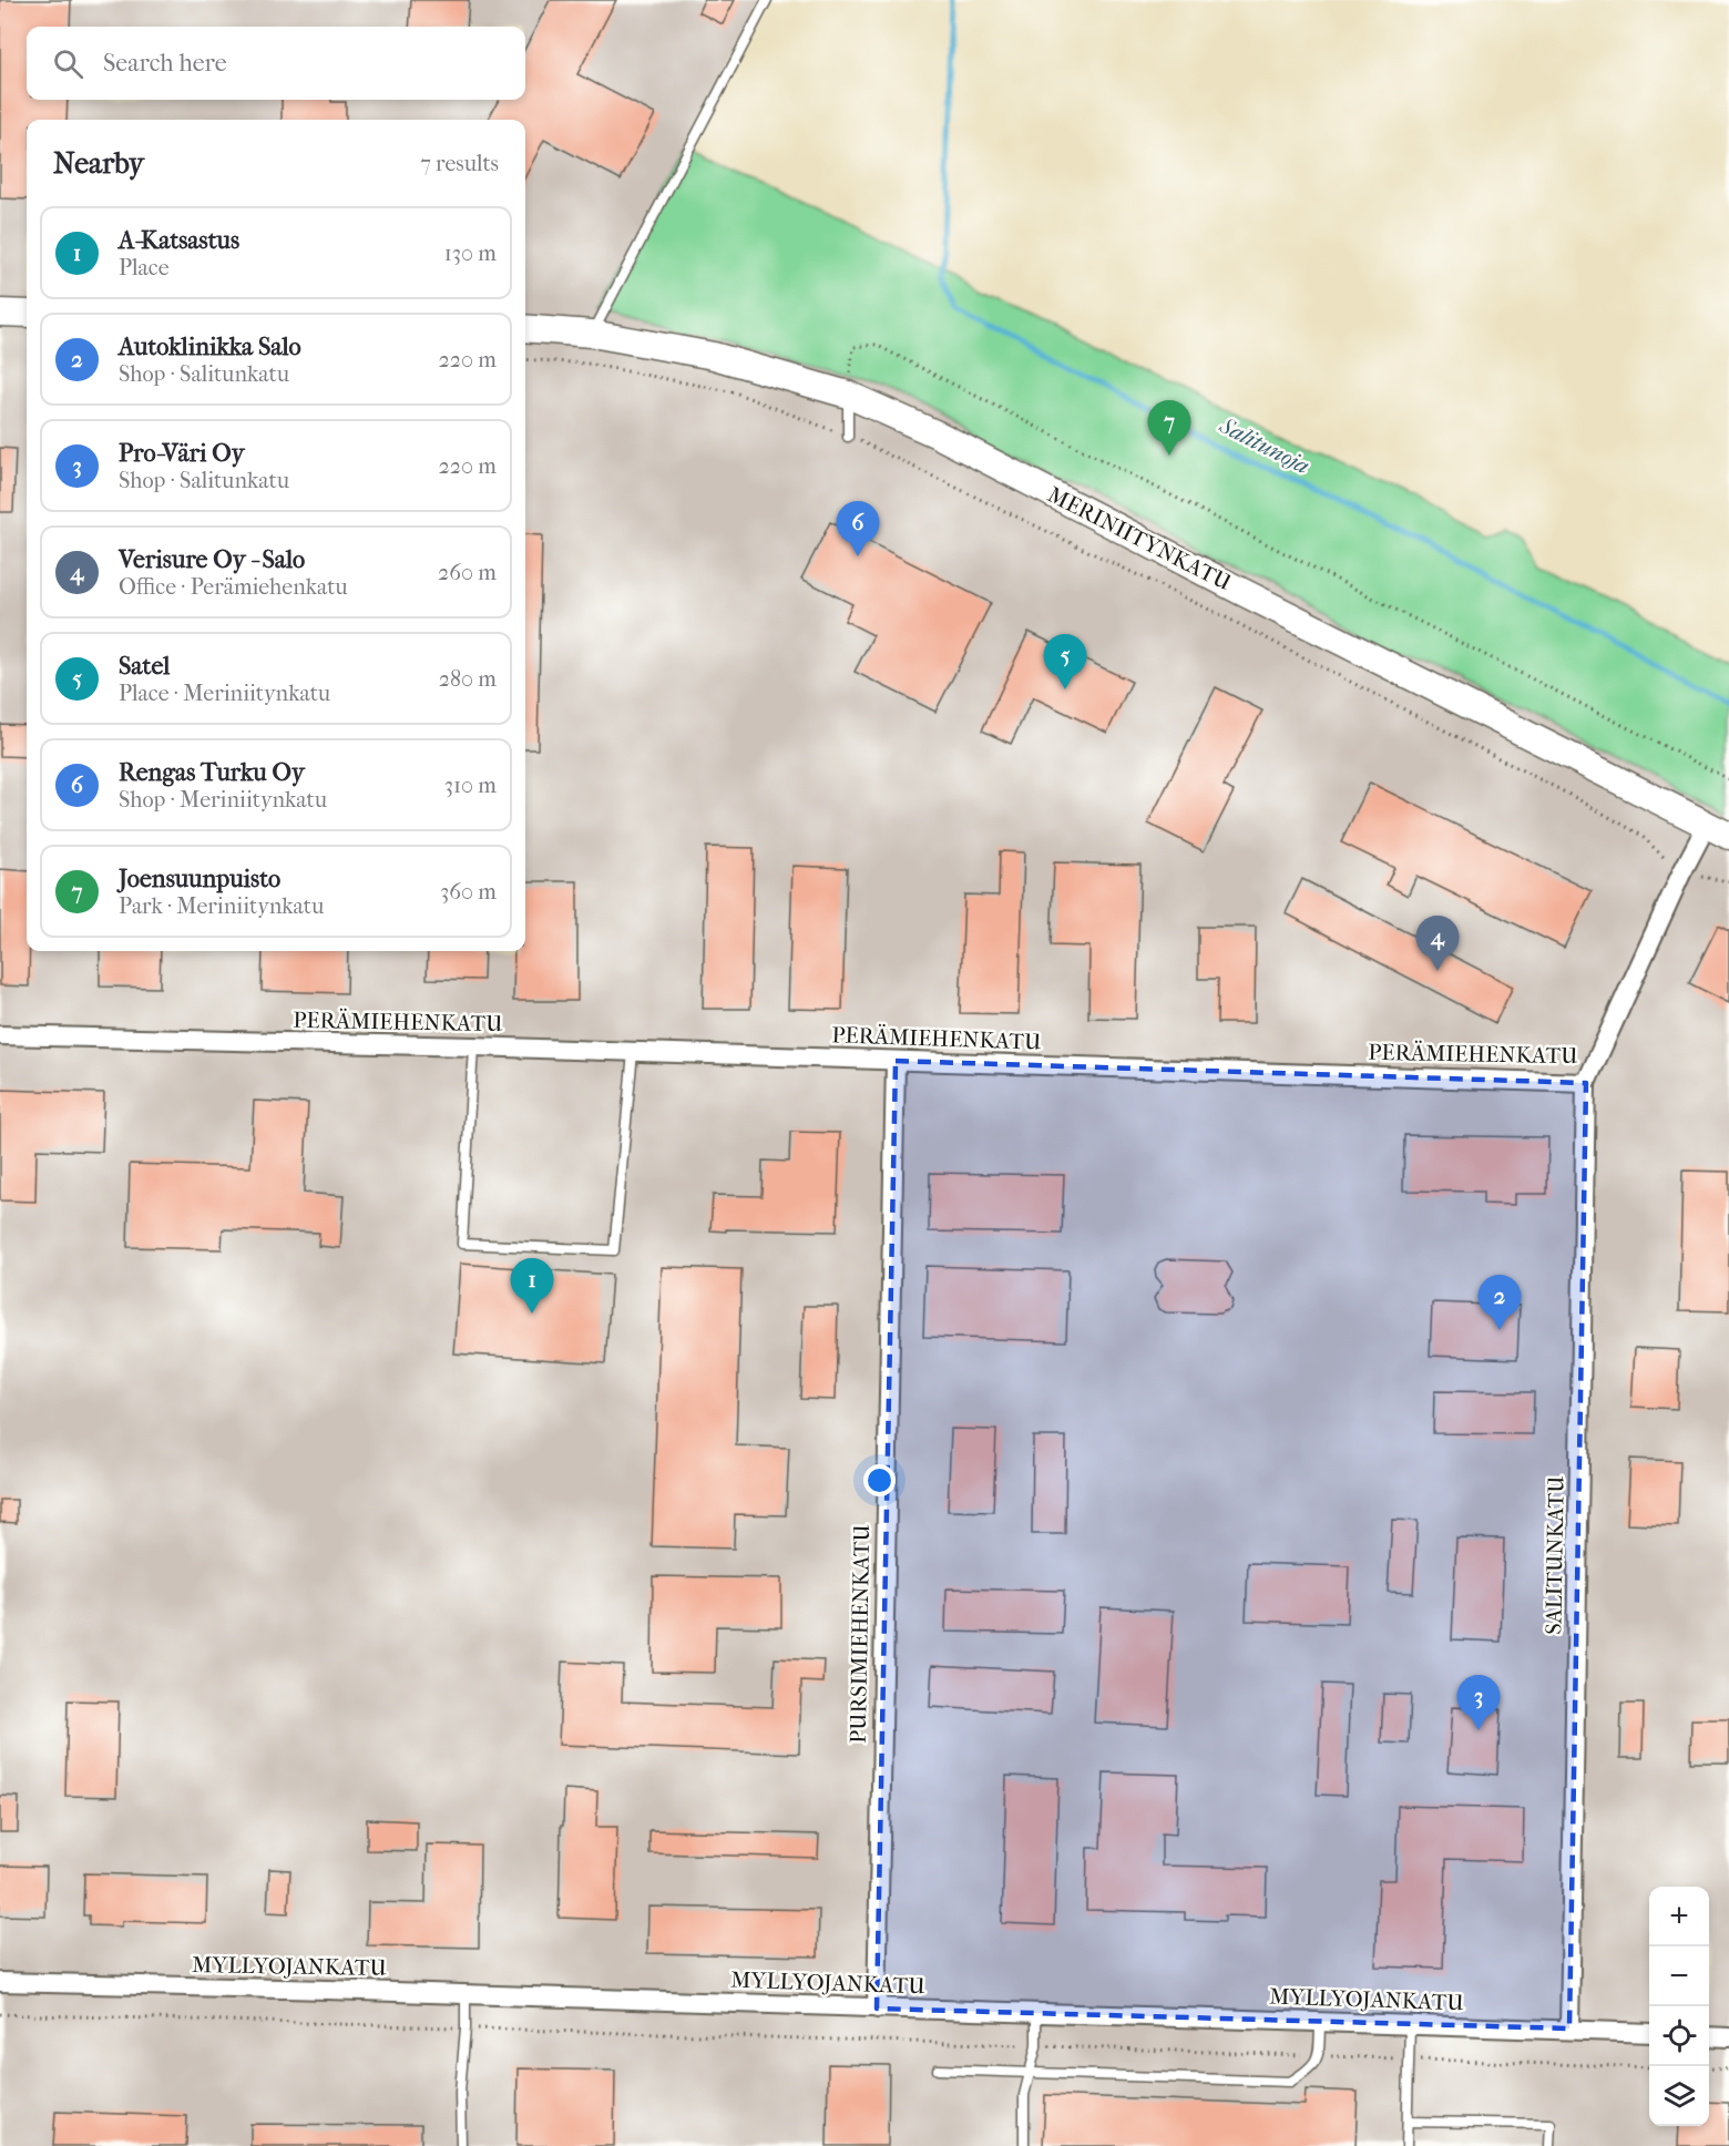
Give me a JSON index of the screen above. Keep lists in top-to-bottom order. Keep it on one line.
{"streets":{"main road":["MERINIITYNKATU"],"street":["PERÄMIEHENKATU","SALITUNKATU","PURSIMIEHENKATU","MYLLYOJANKATU"]},"crossings":[["MERINIITYNKATU","PERÄMIEHENKATU"],["PERÄMIEHENKATU","SALITUNKATU"],["PERÄMIEHENKATU","PURSIMIEHENKATU"],["SALITUNKATU","MYLLYOJANKATU"],["PURSIMIEHENKATU","MYLLYOJANKATU"]],"water":["Salitunoja"],"page":{"search":"Search here","heading":["Nearby","7 results"],"list":[{"mark":"1","name":"A-Katsastus","note":"Place","value":"130 m"},{"mark":"2","name":"Autoklinikka Salo","note":"Shop · Salitunkatu","value":"220 m"},{"mark":"3","name":"Pro-Väri Oy","note":"Shop · Salitunkatu","value":"220 m"},{"mark":"4","name":"Verisure Oy - Salo","note":"Office · Perämiehenkatu","value":"260 m"},{"mark":"5","name":"Satel","note":"Place · Meriniitynkatu","value":"280 m"},{"mark":"6","name":"Rengas Turku Oy","note":"Shop · Meriniitynkatu","value":"310 m"},{"mark":"7","name":"Joensuunpuisto","note":"Park · Meriniitynkatu","value":"360 m"}],"pins":["7","6","5","4","1","2","3"],"map_buttons":["+","−"]}}
